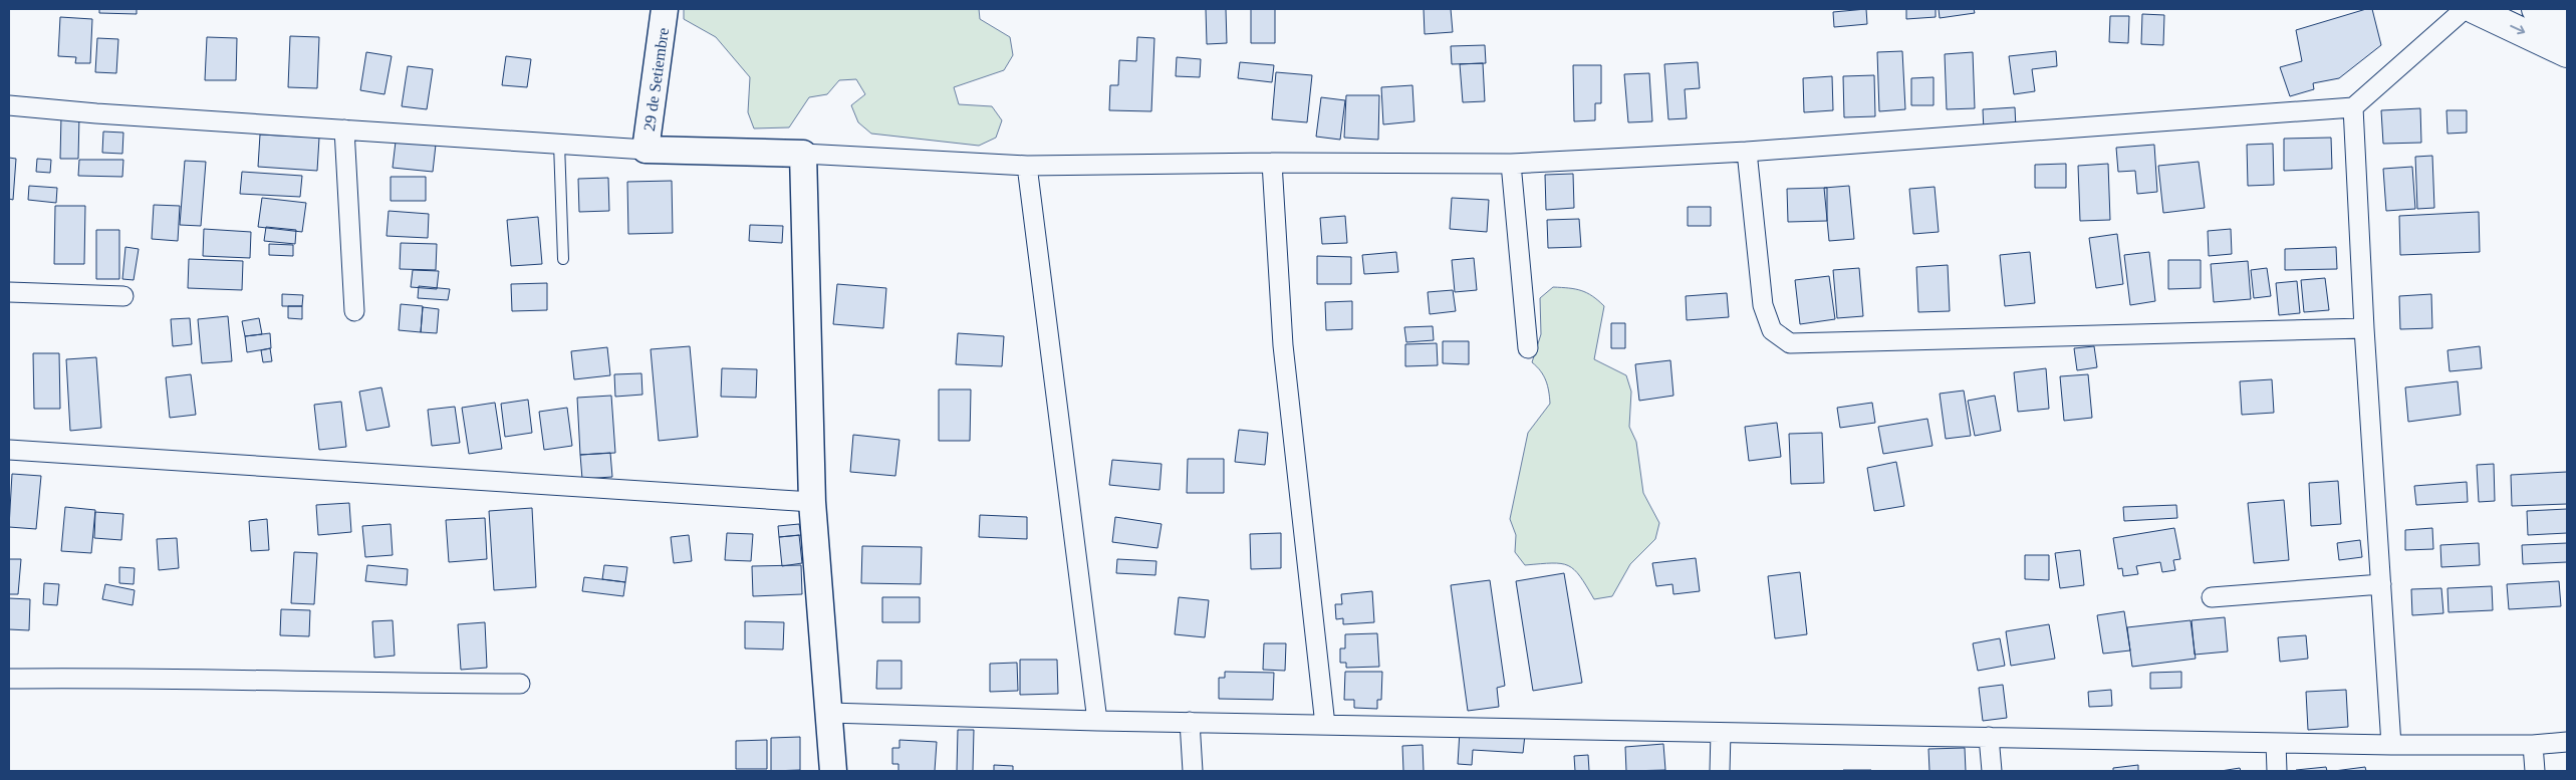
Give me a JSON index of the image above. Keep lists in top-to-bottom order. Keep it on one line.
{"streets":{"street":["29 de Setiembre"]}}
